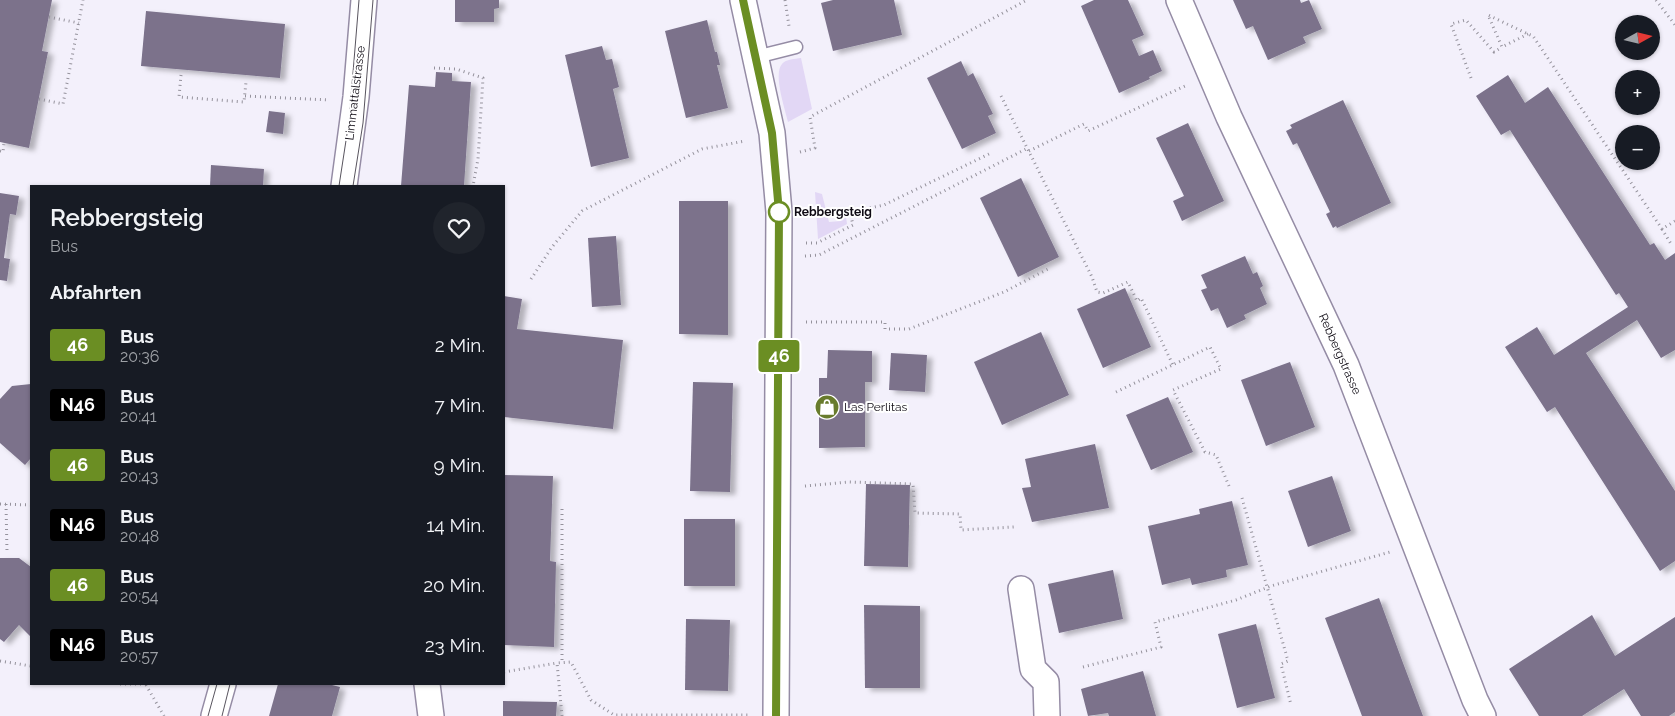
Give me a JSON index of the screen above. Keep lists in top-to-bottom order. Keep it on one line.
{"streets":{"street":["Limmattalstrasse","Rebbergstrasse"]},"places":{"other":["Rebbergsteig"],"shop":["Las Perlitas"]},"lines":["bus line 46"],"north":"right","page":{"on_map":"46","map_buttons":["+","−"],"heading":[["Rebbergsteig","Bus"],"Abfahrten"],"list":[{"mark":"46","name":"Bus","note":"20:36","value":"2 Min."},{"mark":"N46","name":"Bus","note":"20:41","value":"7 Min."},{"mark":"46","name":"Bus","note":"20:43","value":"9 Min."},{"mark":"N46","name":"Bus","note":"20:48","value":"14 Min."},{"mark":"46","name":"Bus","note":"20:54","value":"20 Min."},{"mark":"N46","name":"Bus","note":"20:57","value":"23 Min."}]}}
